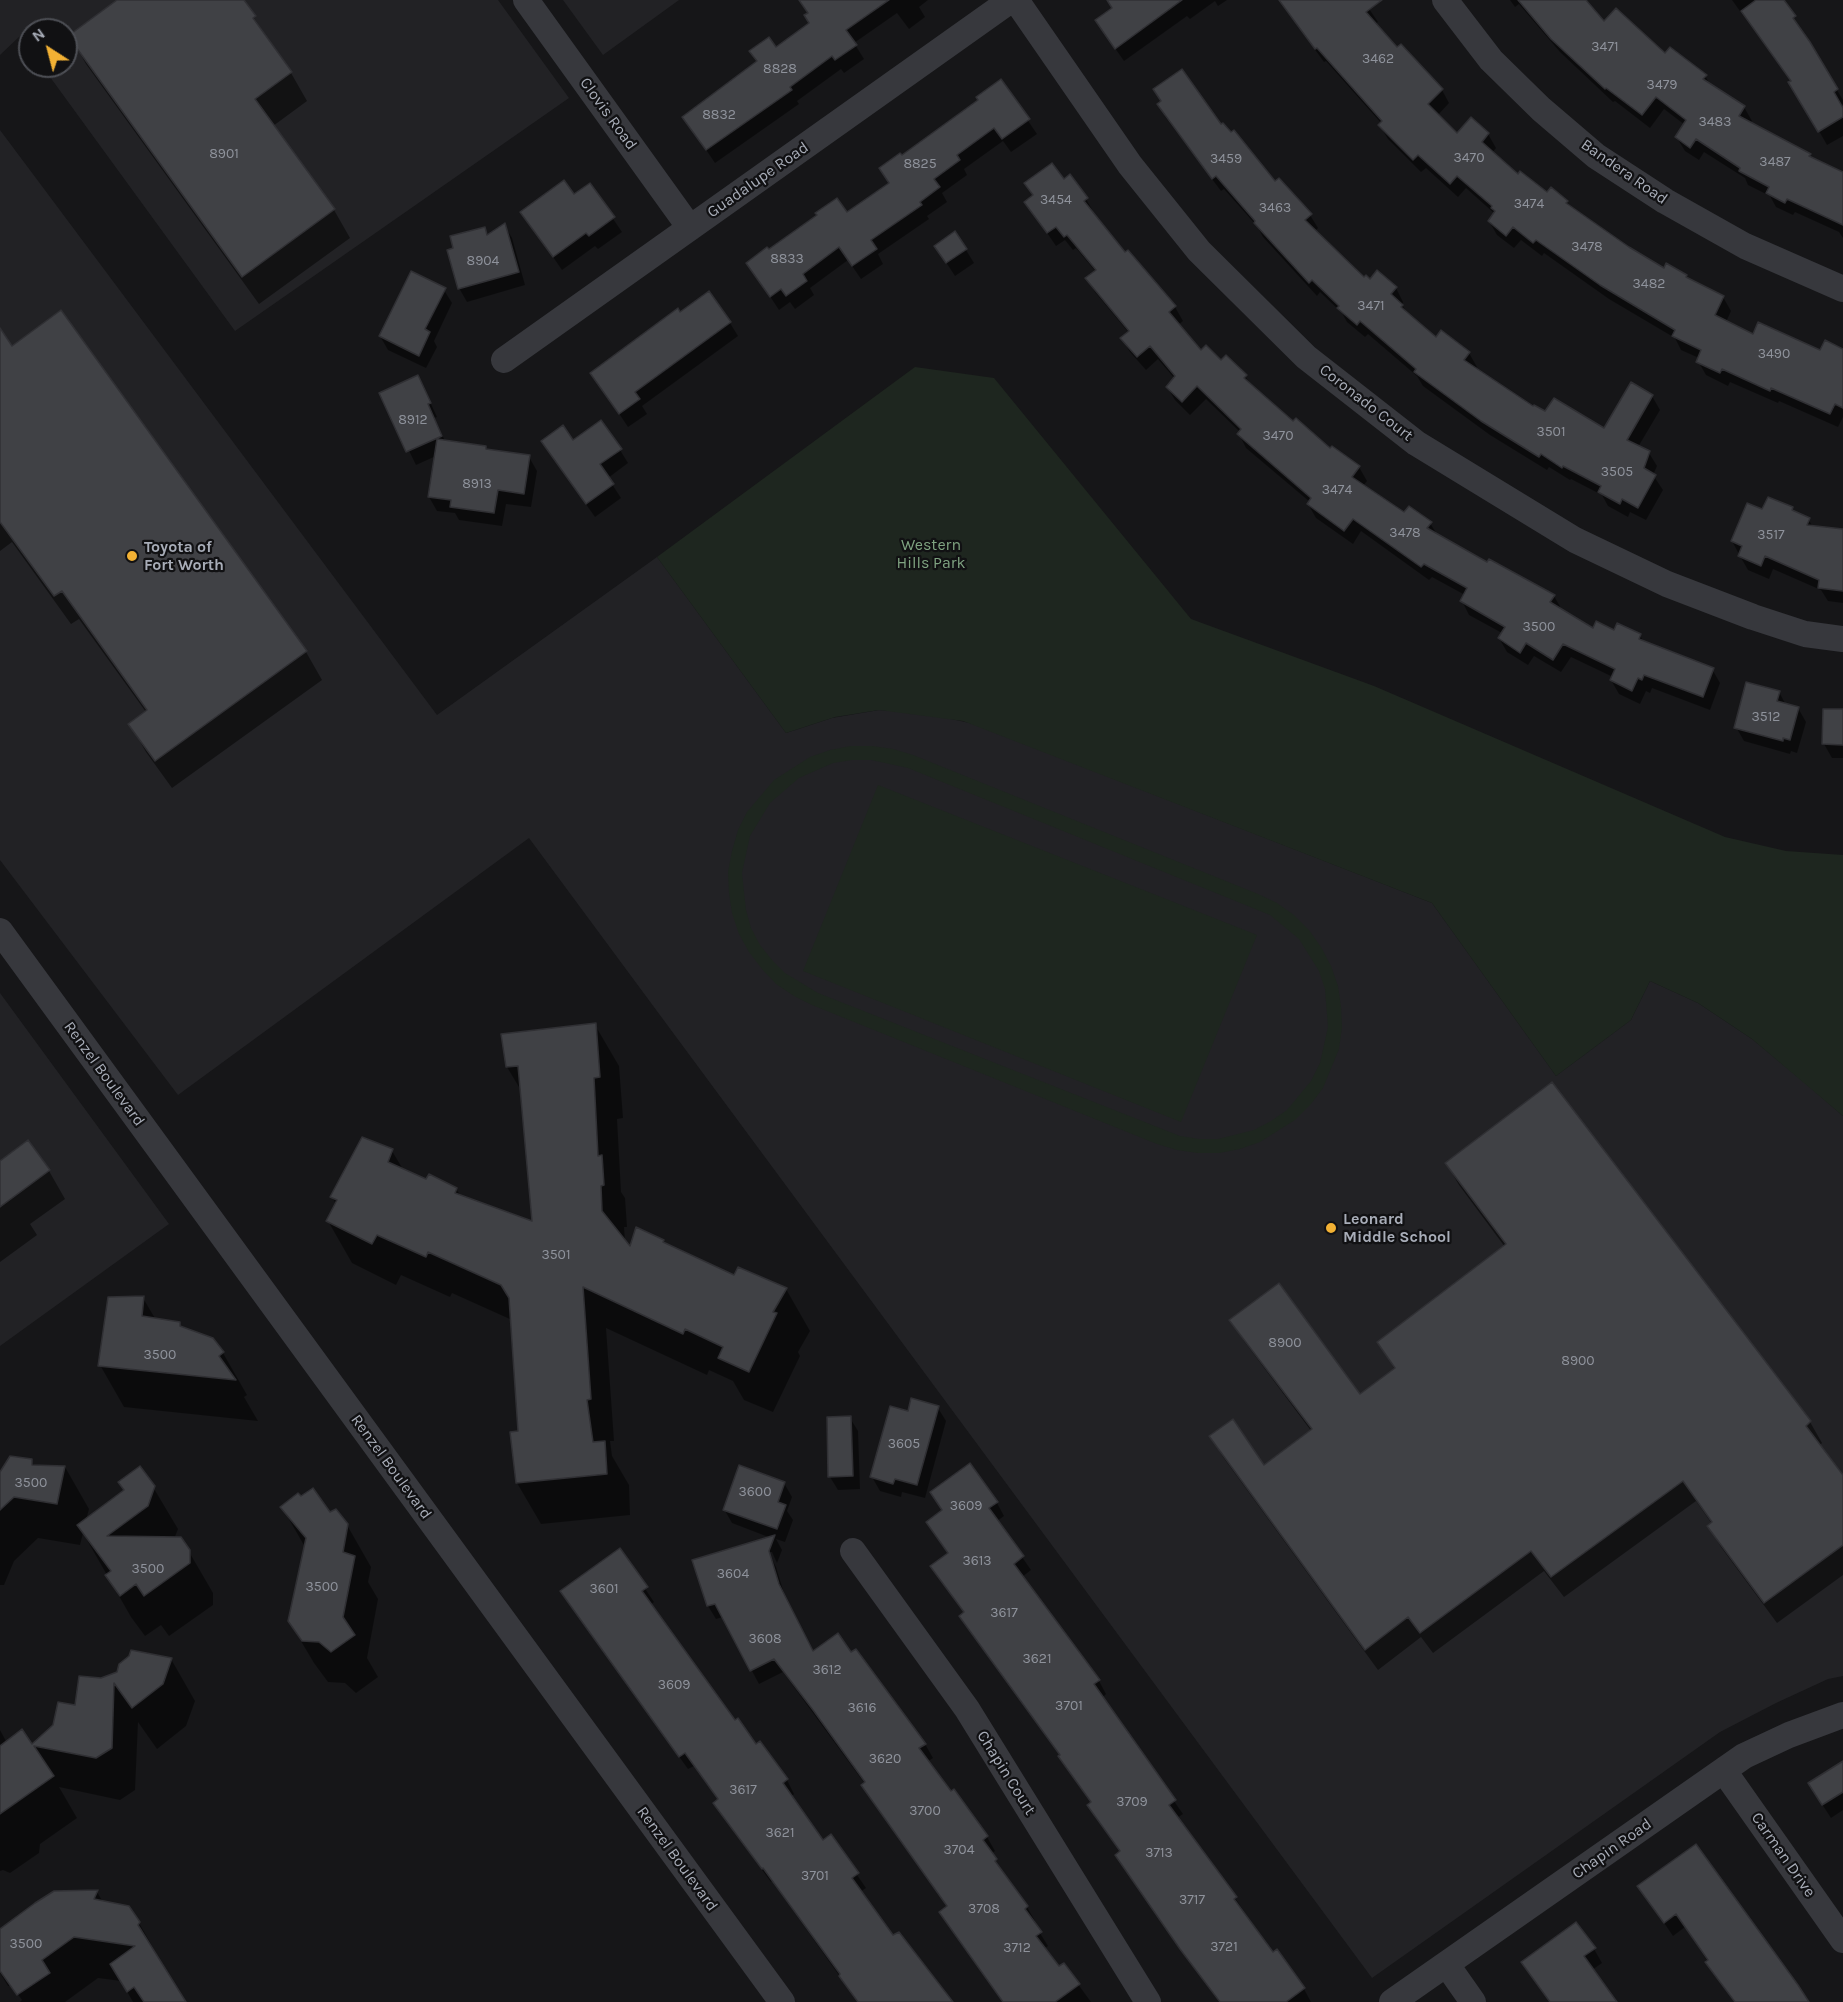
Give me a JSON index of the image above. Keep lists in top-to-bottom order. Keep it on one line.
{"streets":{"street":["Clovis Road","Bandera Road","Guadalupe Road","Coronado Court","Renzel Boulevard","Chapin Court","Chapin Road","Carman Drive"]},"crossings":[["Clovis Road","Guadalupe Road"],["Chapin Road","Carman Drive"]],"parks":["Western Hills Park"],"places":["Toyota of Fort Worth","Leonard Middle School"],"house_numbers":["3471","3462","8828","3479","8832","3483","8901","3470","3459","3487","8825","3454","3474","3463","3478","8833","8904","3482","3471","3490","8912","3501","3470","3505","8913","3474","3478","3517","3500","3512","3501","8900","3500","8900","3605","3500","3600","3609","3613","3500","3604","3500","3601","3617","3608","3621","3612","3609","3701","3616","3620","3617","3709","3700","3621","3704","3713","3701","3717","3708","3500","3721","3712"],"north":"top left"}
